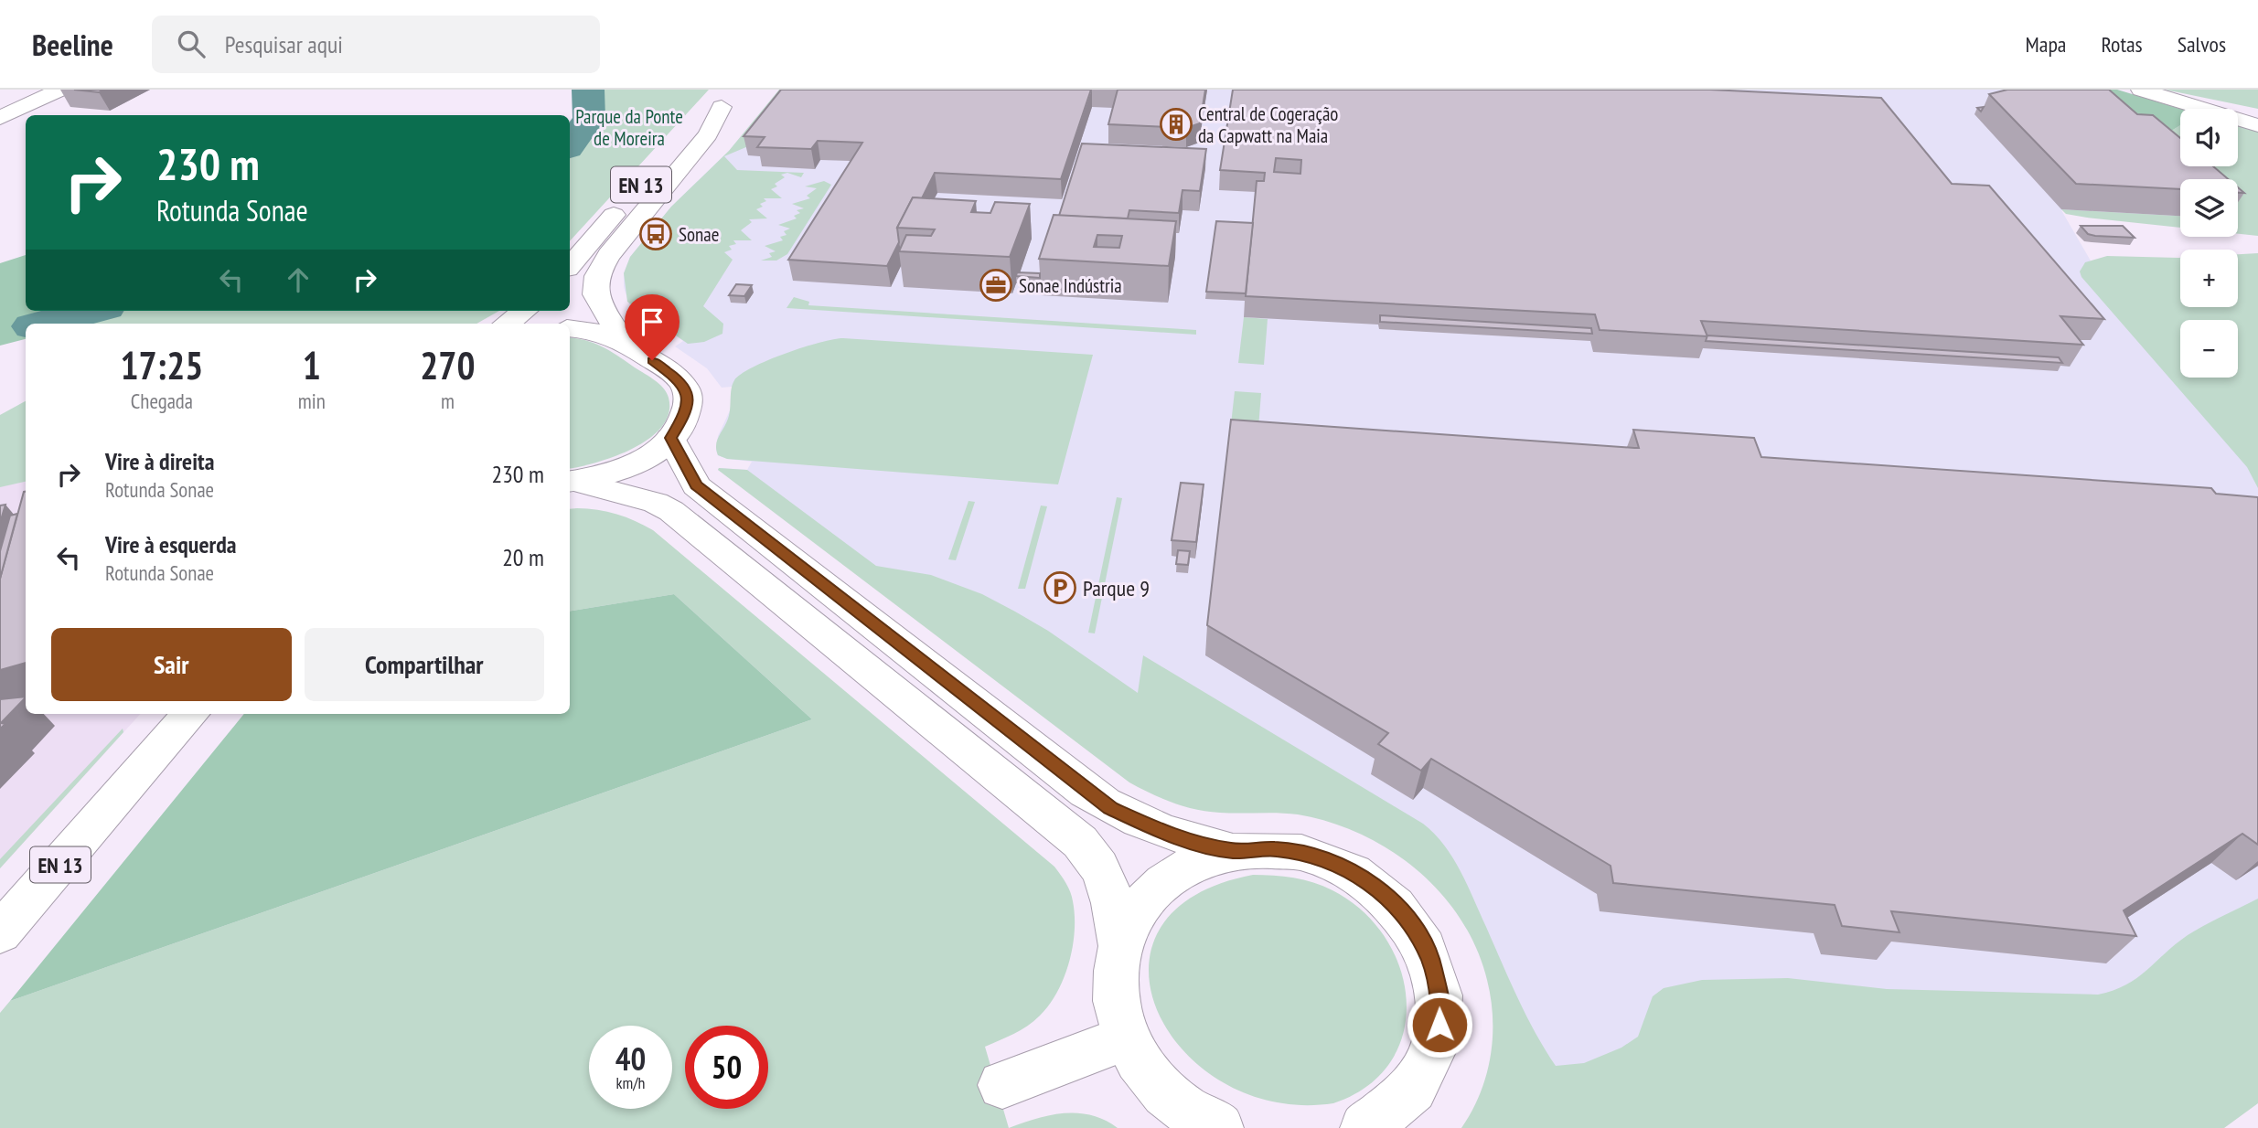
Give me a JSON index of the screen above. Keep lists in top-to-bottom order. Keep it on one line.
{"streets":{"main road":["EN 13"]},"parks":["Parque da Ponte de Moreira"],"places":{"building":["Central de Cogeração da Capwatt na Maia"],"bus stop":["Sonae"],"office":["Sonae Indústria"],"parking":["Parque 9"]},"page":{"header":"Beeline","search":"Pesquisar aqui","nav":["Mapa","Rotas","Salvos"],"map_buttons":["+","−"],"turn":["230 m","Rotunda Sonae"],"eta":["17:25","Chegada","1","min","270","m"],"list":[{"name":"Vire à direita","note":"Rotunda Sonae","value":"230 m"},{"name":"Vire à esquerda","note":"Rotunda Sonae","value":"20 m"}],"buttons":["Sair","Compartilhar"],"speed":"40 km/h","limit":"50"}}
